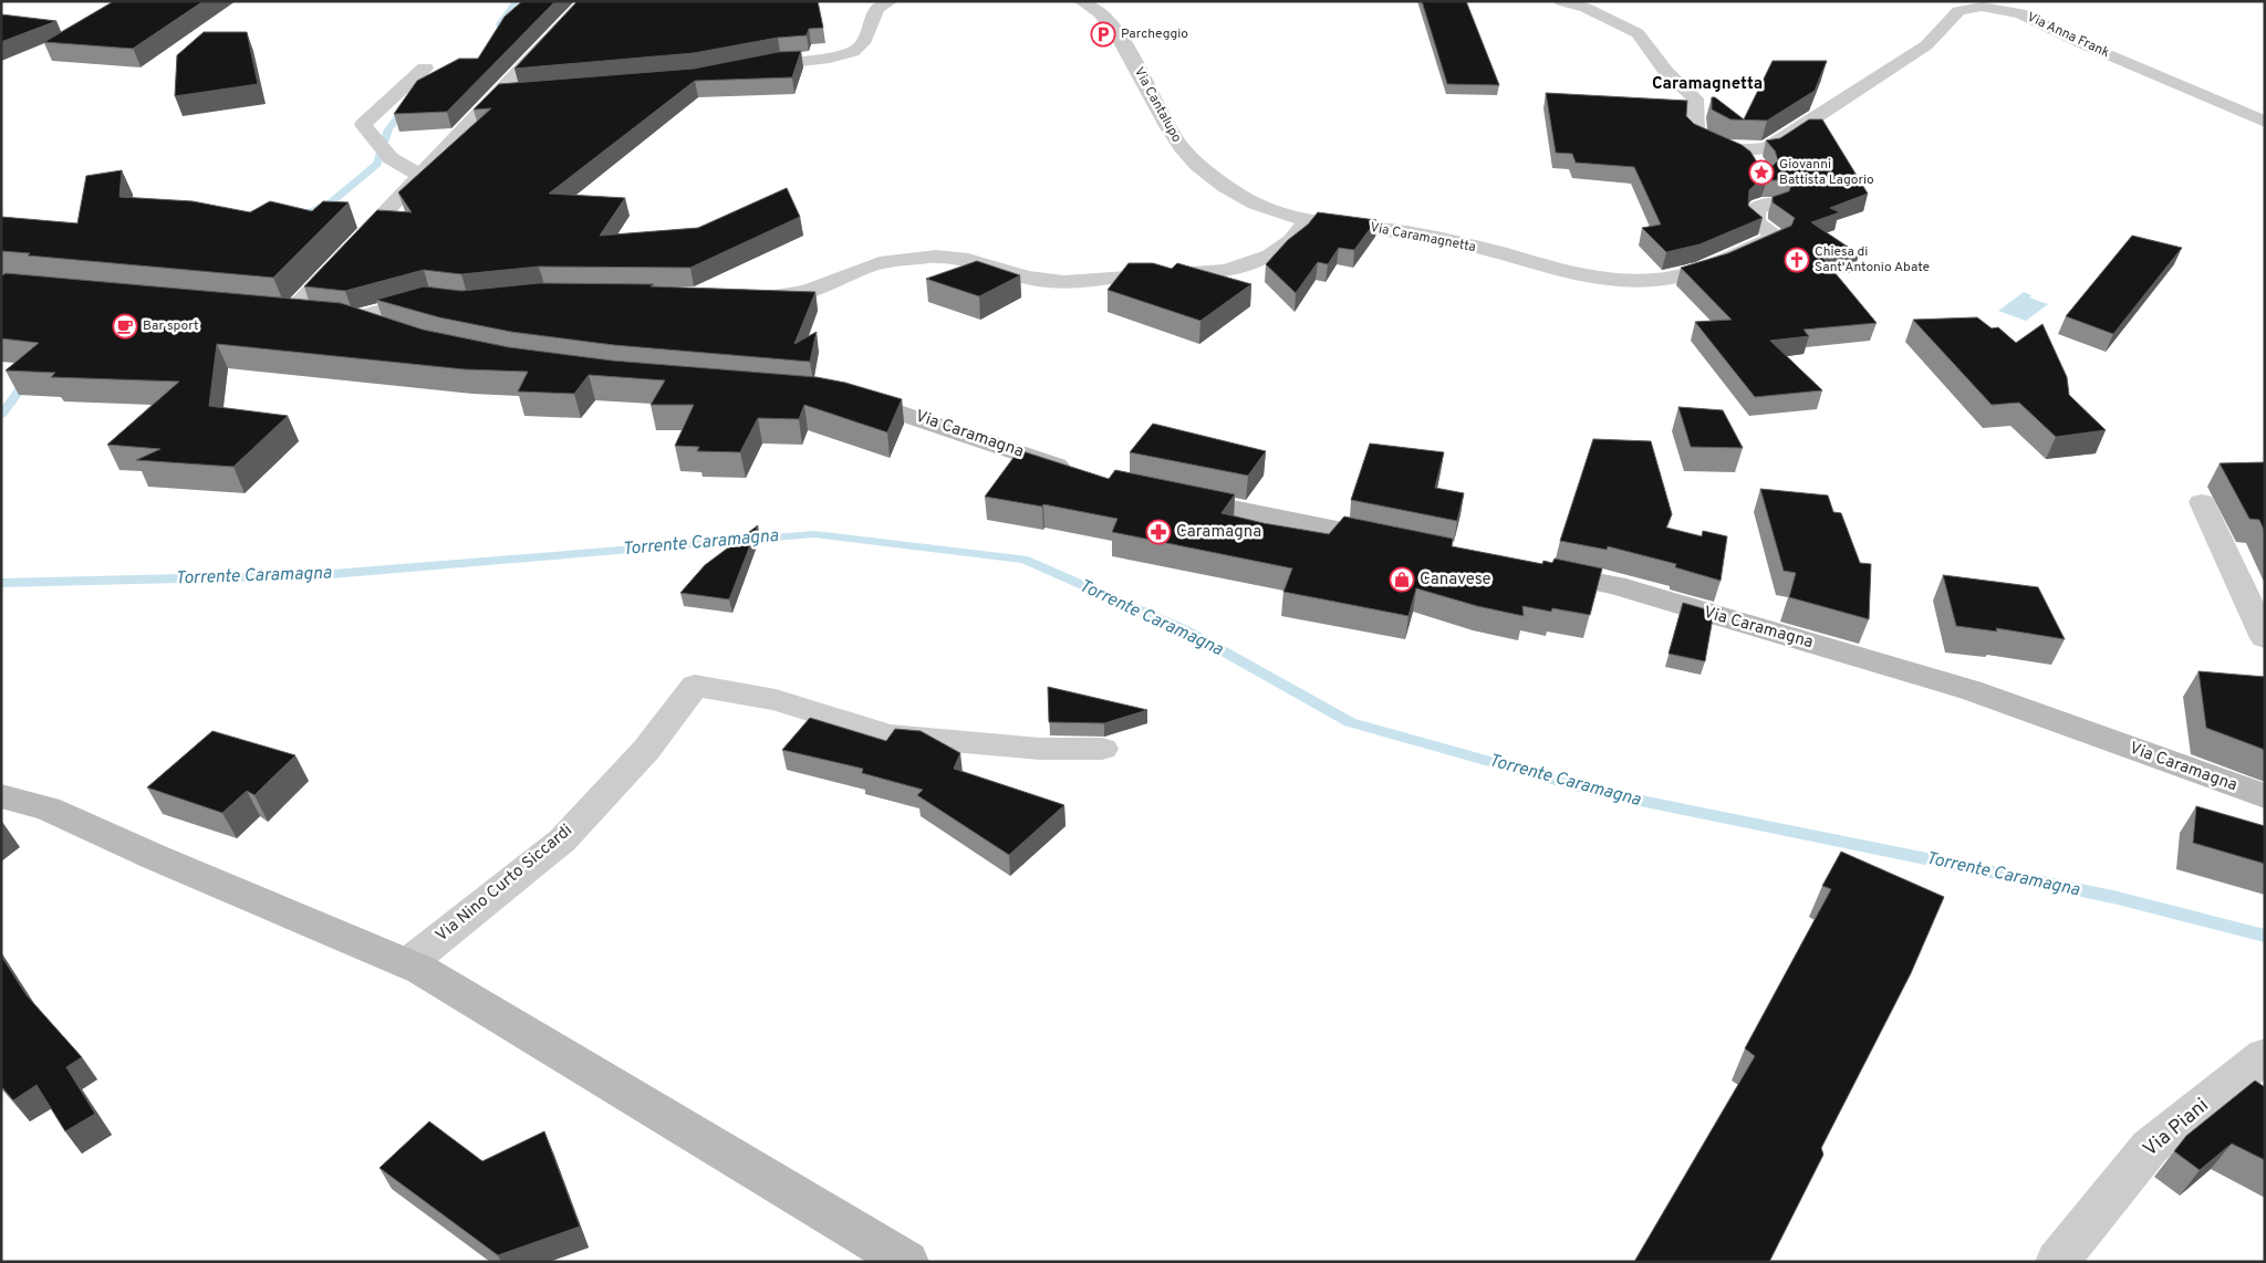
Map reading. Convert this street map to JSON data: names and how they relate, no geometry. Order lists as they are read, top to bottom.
{
  "streets": {
    "street": [
      "Via Anna Frank",
      "Via Cantalupo",
      "Via Caramagnetta",
      "Via Caramagna",
      "Via Nino Curto Siccardi",
      "Via Piani"
    ]
  },
  "crossings": [
    ["Via Cantalupo", "Via Caramagnetta"]
  ],
  "districts": ["Caramagnetta"],
  "water": ["Torrente Caramagna"],
  "places": {
    "parking": ["Parcheggio"],
    "place": ["Giovanni Battista Lagorio"],
    "church": ["Chiesa di Sant'Antonio Abate"],
    "cafe": ["Bar sport"],
    "pharmacy": ["Caramagna"],
    "shop": ["Canavese"]
  }
}
